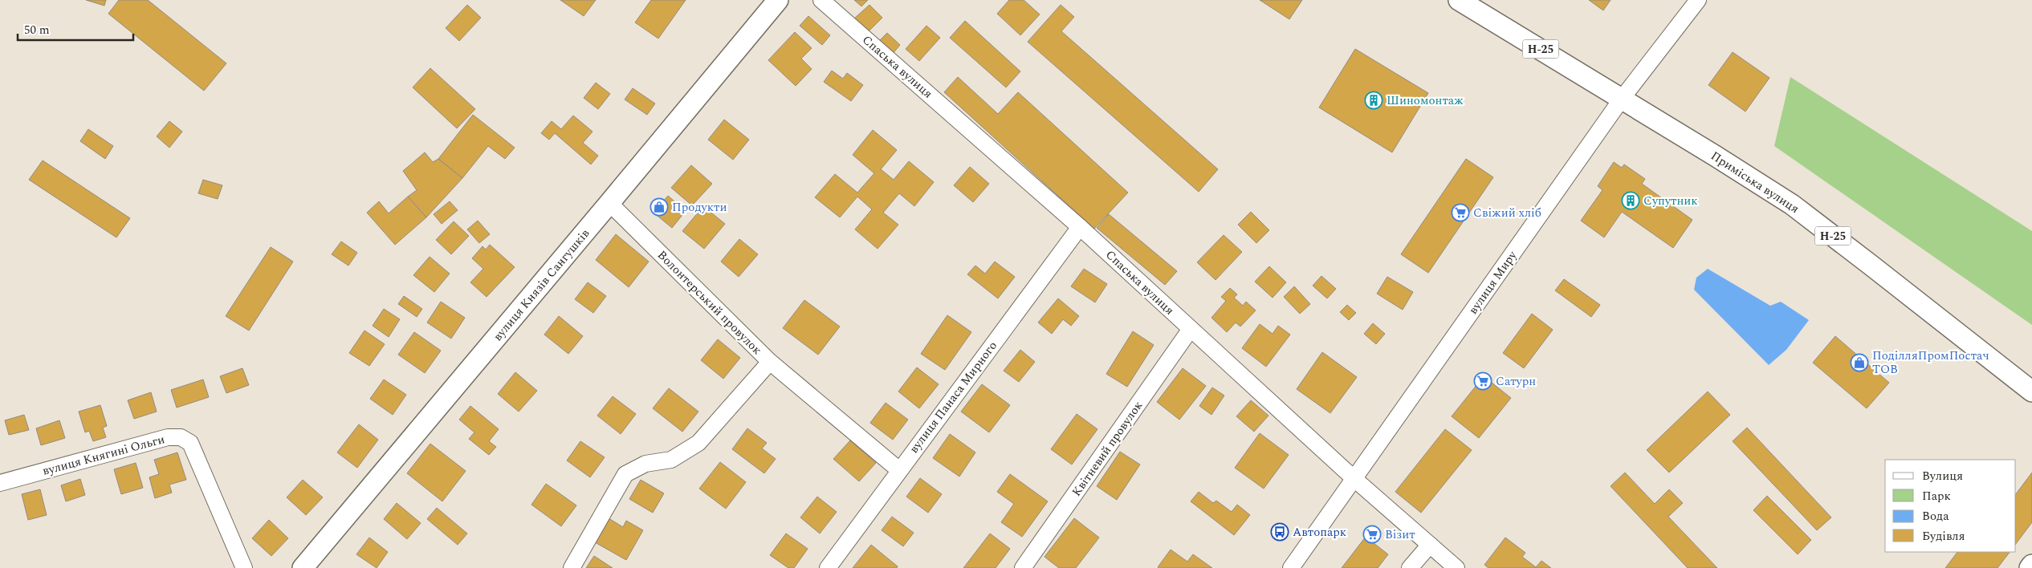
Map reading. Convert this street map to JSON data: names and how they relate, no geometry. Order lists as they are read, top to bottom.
{
  "streets": {
    "main road": ["Н-25", "Приміська вулиця", "вулиця Князів Сангушків"],
    "street": [
      "Спаська вулиця",
      "вулиця Миру",
      "Волонтерський провулок",
      "вулиця Панаса Мирного",
      "Квітневий провулок",
      "вулиця Княгині Ольги"
    ]
  },
  "crossings": [
    ["Спаська вулиця", "вулиця Миру"],
    ["Спаська вулиця", "вулиця Панаса Мирного"],
    ["Спаська вулиця", "Квітневий провулок"],
    ["Приміська вулиця", "вулиця Миру"],
    ["вулиця Князів Сангушків", "Волонтерський провулок"]
  ],
  "places": {
    "building": ["Шиномонтаж", "Супутник"],
    "shop": ["Продукти", "ПоділляПромПостач ТОВ"],
    "supermarket": ["Свіжий хліб", "Сатурн", "Візит"],
    "bus stop": ["Автопарк"]
  },
  "legend": [
    "Вулиця",
    "Парк",
    "Вода",
    "Будівля"
  ],
  "scale_bar": "50 m"
}
